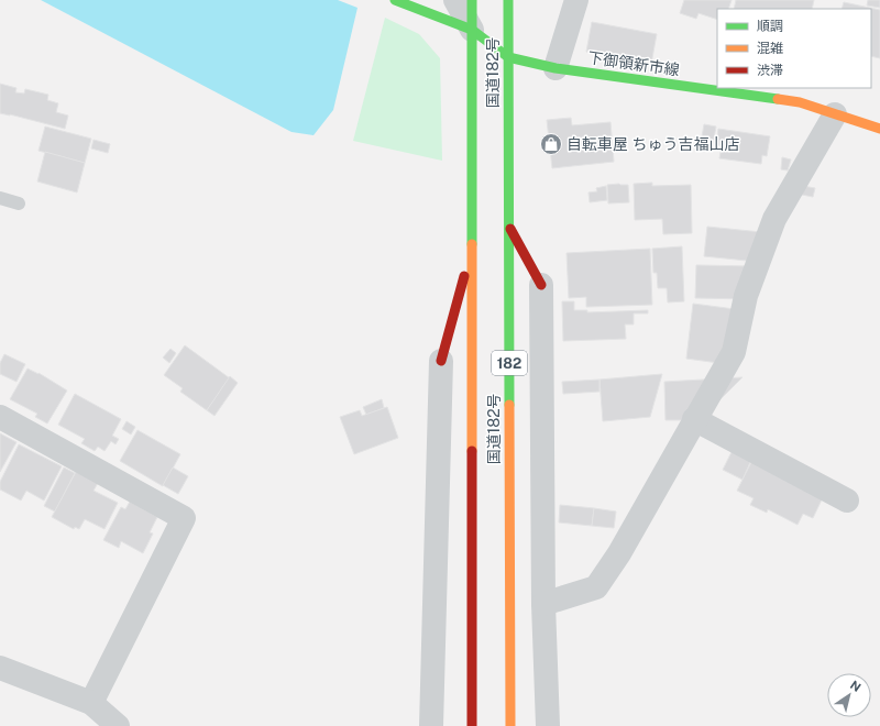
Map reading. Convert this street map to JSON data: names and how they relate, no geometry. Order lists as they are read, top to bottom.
{
  "streets": {
    "main road": ["下御領新市線", "国道182号", "182"]
  },
  "crossings": [
    ["下御領新市線", "国道182号"]
  ],
  "places": {
    "shop": ["自転車屋 ちゅう吉福山店"]
  },
  "legend": ["順調", "混雑", "渋滞"],
  "north": "top right"
}
